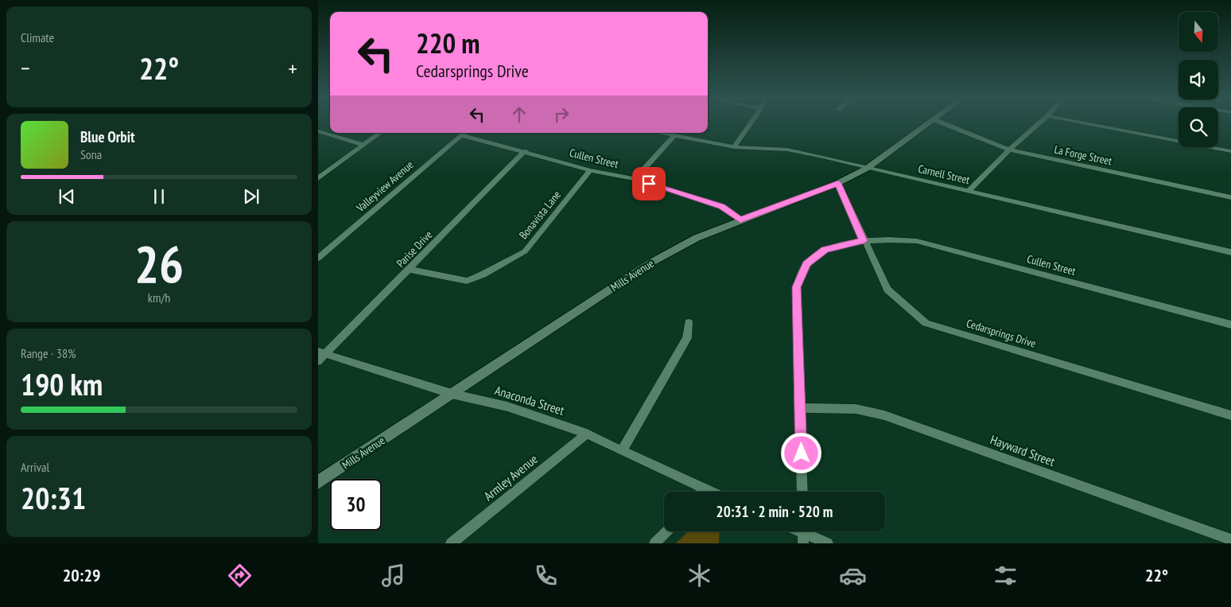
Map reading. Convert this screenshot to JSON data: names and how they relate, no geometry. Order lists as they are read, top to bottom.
{
  "streets": {
    "street": [
      "La Forge Street",
      "Cullen Street",
      "Carnell Street",
      "Valleyview Avenue",
      "Bonavista Lane",
      "Parise Drive",
      "Mills Avenue",
      "Cedarsprings Drive",
      "Anaconda Street",
      "Hayward Street",
      "Armley Avenue"
    ]
  },
  "crossings": [
    ["Cullen Street", "Valleyview Avenue"],
    ["Cullen Street", "Bonavista Lane"],
    ["Cullen Street", "Parise Drive"],
    ["Cullen Street", "Mills Avenue"],
    ["Cullen Street", "Cedarsprings Drive"],
    ["Cullen Street", "Hayward Street"],
    ["Carnell Street", "Mills Avenue"],
    ["Bonavista Lane", "Parise Drive"],
    ["Parise Drive", "Anaconda Street"],
    ["Mills Avenue", "Cedarsprings Drive"],
    ["Mills Avenue", "Anaconda Street"],
    ["Anaconda Street", "Armley Avenue"]
  ],
  "north": "bottom",
  "page": {
    "tile": [
      "Climate",
      ["26", "km/h"],
      ["Range · 38%", "190 km"],
      ["Arrival", "20:31"]
    ],
    "turn": ["220 m", "Cedarsprings Drive"],
    "heat": ["−", "22°", "+"],
    "song": ["Blue Orbit", "Sona"],
    "limit": "30",
    "trip": "20:31 · 2 min · 520 m",
    "tabs": ["20:29", "22°"]
  }
}
